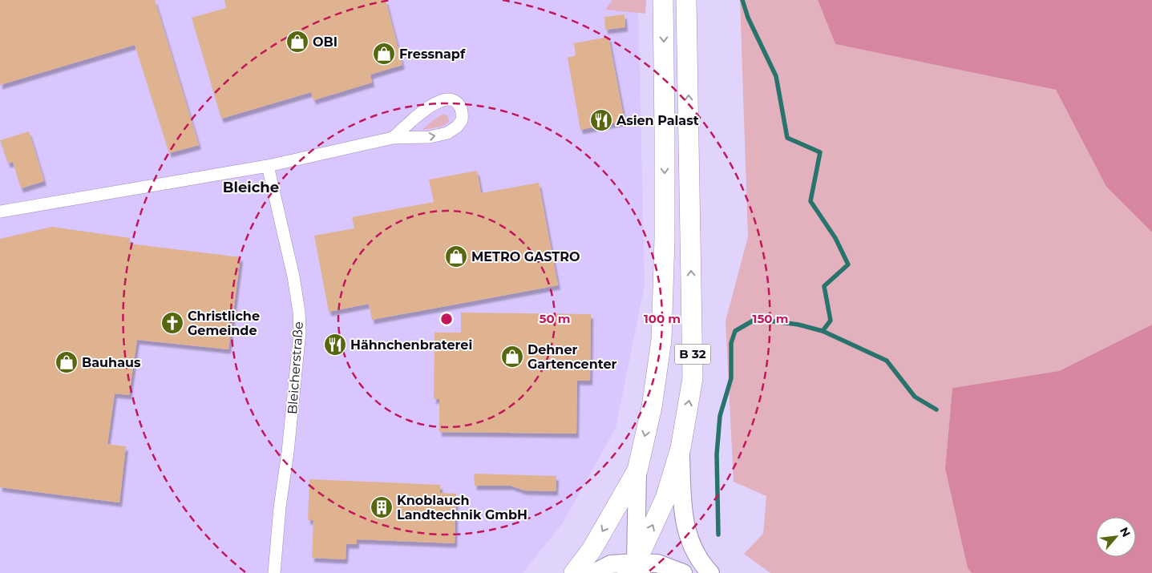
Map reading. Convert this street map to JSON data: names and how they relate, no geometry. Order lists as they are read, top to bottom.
{
  "streets": {
    "main road": ["B 32"],
    "street": ["Bleicherstraße"]
  },
  "districts": ["Bleiche"],
  "places": {
    "shop": [
      "OBI",
      "Fressnapf",
      "METRO GASTRO",
      "Dehner Gartencenter",
      "Bauhaus"
    ],
    "restaurant": ["Asien Palast", "Hähnchenbraterei"],
    "church": ["Christliche Gemeinde"],
    "building": ["Knoblauch Landtechnik GmbH"]
  },
  "north": "top right",
  "rings": ["50 m", "100 m", "150 m"]
}
